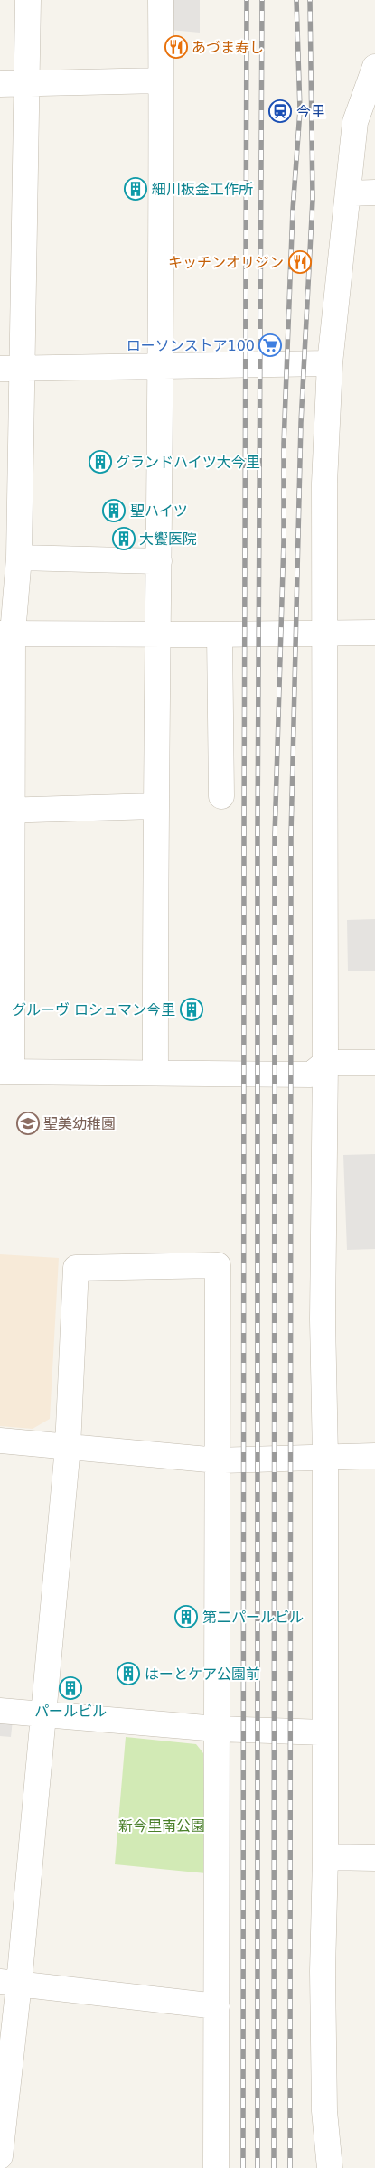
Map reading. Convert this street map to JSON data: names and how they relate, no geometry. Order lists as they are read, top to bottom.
{
  "parks": ["新今里南公園"],
  "places": {
    "restaurant": ["あづま寿し", "キッチンオリジン"],
    "station": ["今里"],
    "building": [
      "細川板金工作所",
      "グランドハイツ大今里",
      "聖ハイツ",
      "大饗医院",
      "グルーヴ ロシュマン今里",
      "第二パールビル",
      "はーとケア公園前",
      "パールビル"
    ],
    "supermarket": ["ローソンストア100"],
    "school or university": ["聖美幼稚園"]
  }
}
